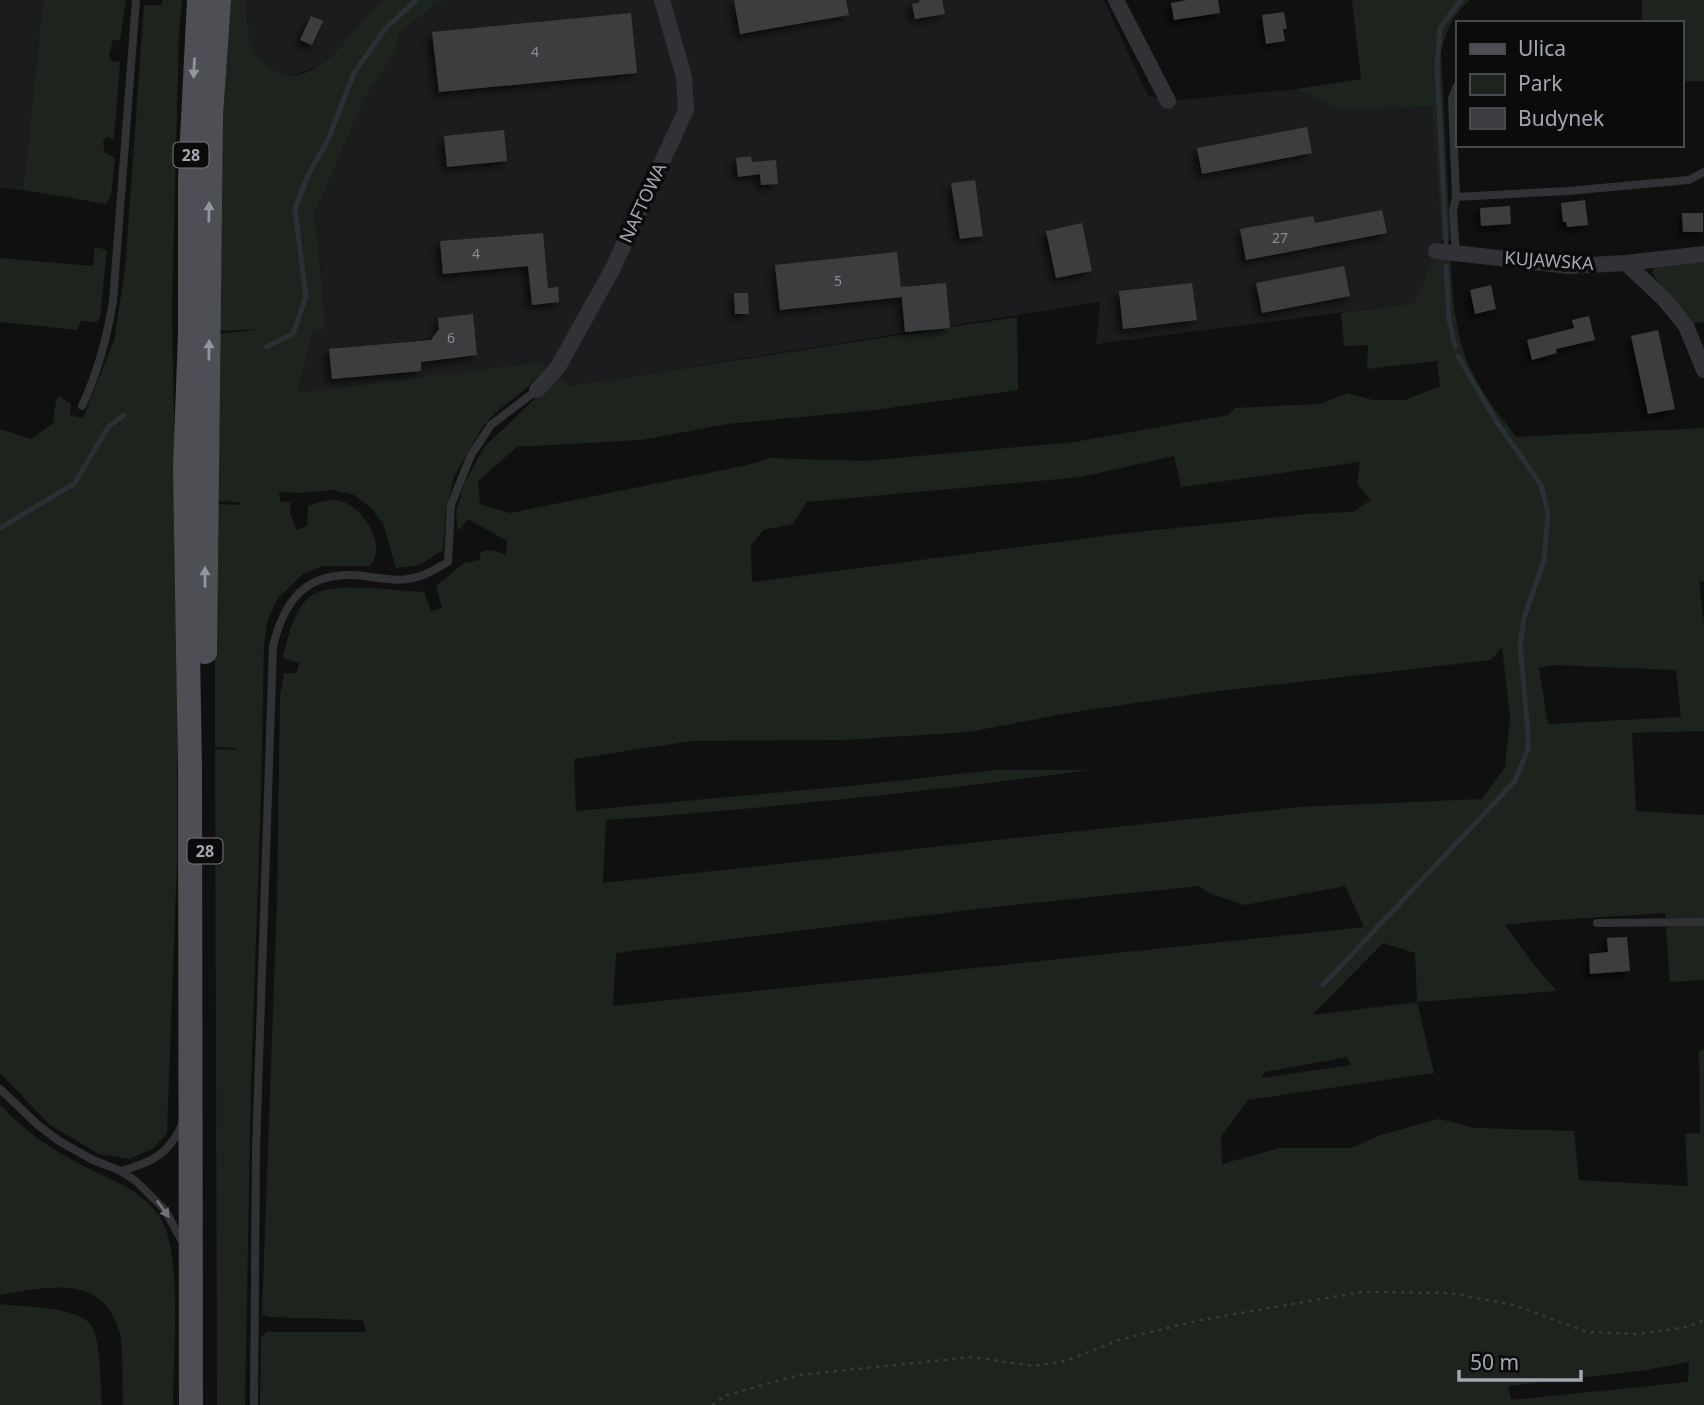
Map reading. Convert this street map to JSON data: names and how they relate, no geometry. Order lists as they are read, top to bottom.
{
  "streets": {
    "main road": ["28"],
    "street": ["NAFTOWA", "KUJAWSKA"]
  },
  "house_numbers": [
    "4",
    "27",
    "4",
    "5",
    "6"
  ],
  "legend": ["Ulica", "Park", "Budynek"],
  "scale_bar": "50 m"
}
